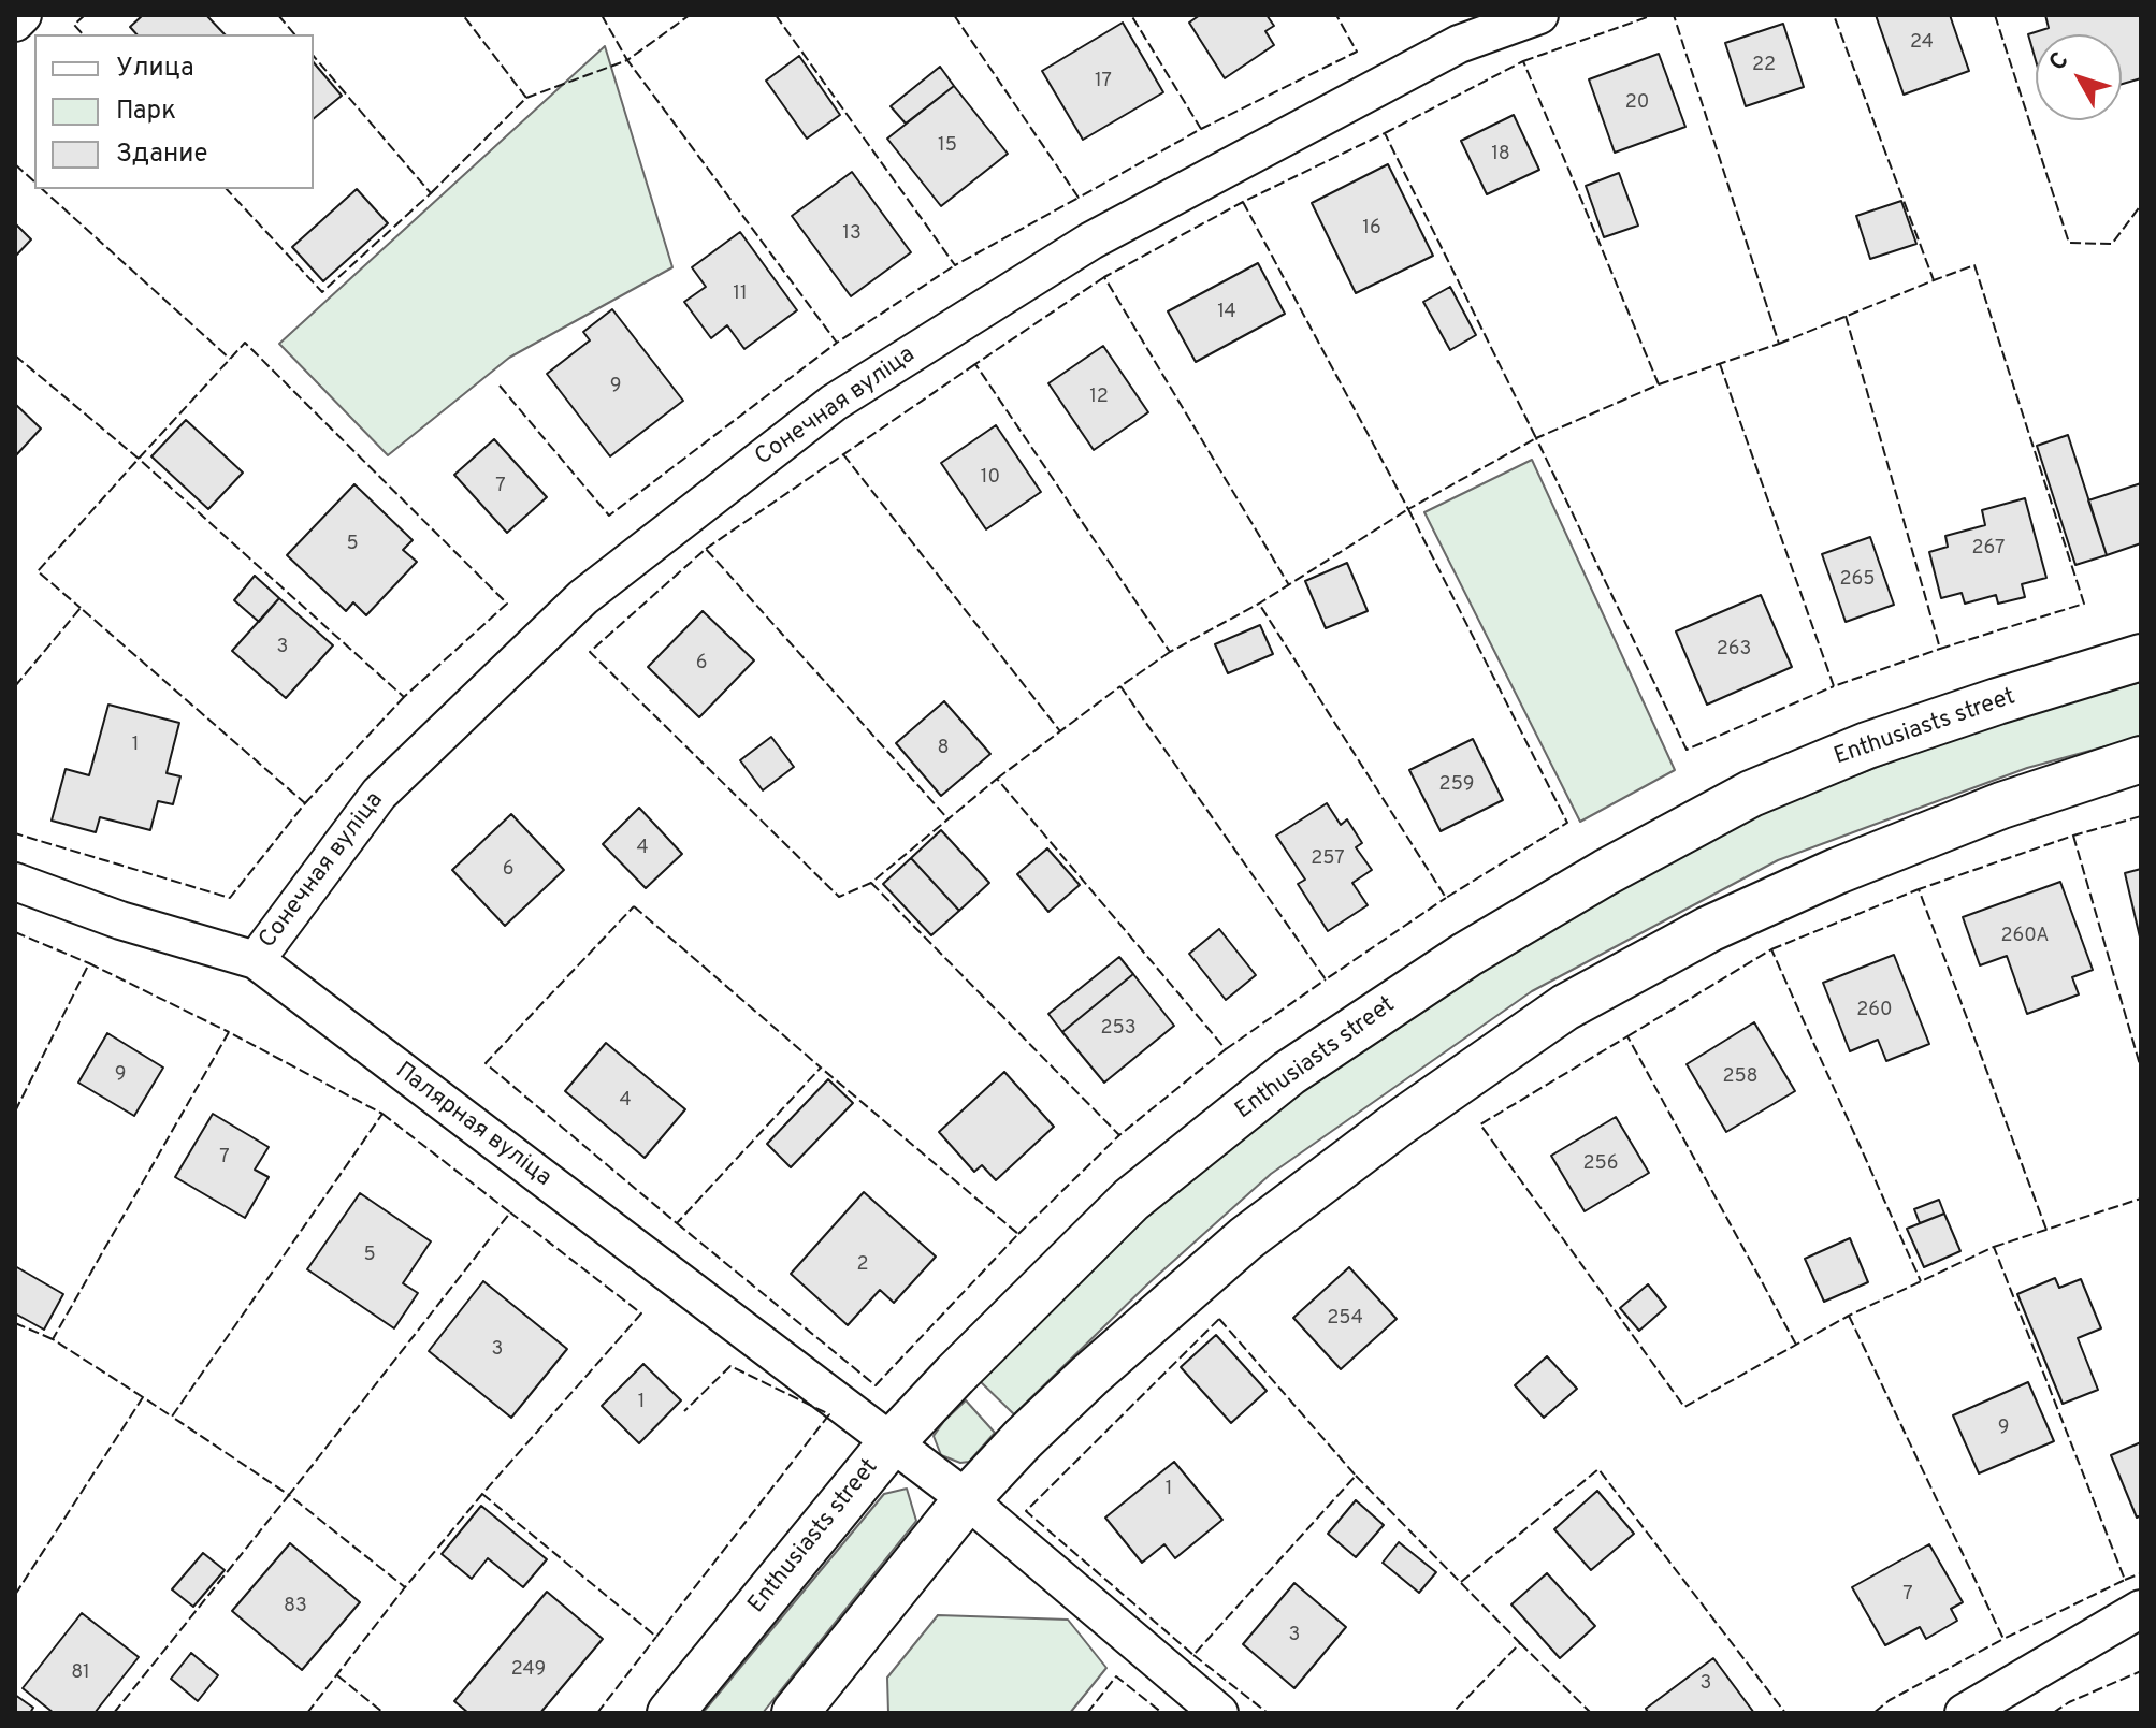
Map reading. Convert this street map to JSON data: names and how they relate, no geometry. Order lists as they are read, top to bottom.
{
  "streets": {
    "street": ["Сонечная вуліца", "Enthusiasts street", "Палярная вуліца"]
  },
  "crossings": [
    ["Сонечная вуліца", "Палярная вуліца"],
    ["Enthusiasts street", "Палярная вуліца"]
  ],
  "house_numbers": [
    "24",
    "22",
    "17",
    "20",
    "15",
    "18",
    "16",
    "13",
    "11",
    "14",
    "9",
    "12",
    "10",
    "7",
    "5",
    "267",
    "265",
    "3",
    "263",
    "6",
    "1",
    "8",
    "259",
    "4",
    "257",
    "6",
    "260А",
    "260",
    "253",
    "9",
    "258",
    "4",
    "7",
    "256",
    "5",
    "2",
    "254",
    "3",
    "1",
    "9",
    "1",
    "7",
    "83",
    "3",
    "249",
    "81",
    "3"
  ],
  "legend": ["Улица", "Парк", "Здание"],
  "north": "top left"
}
